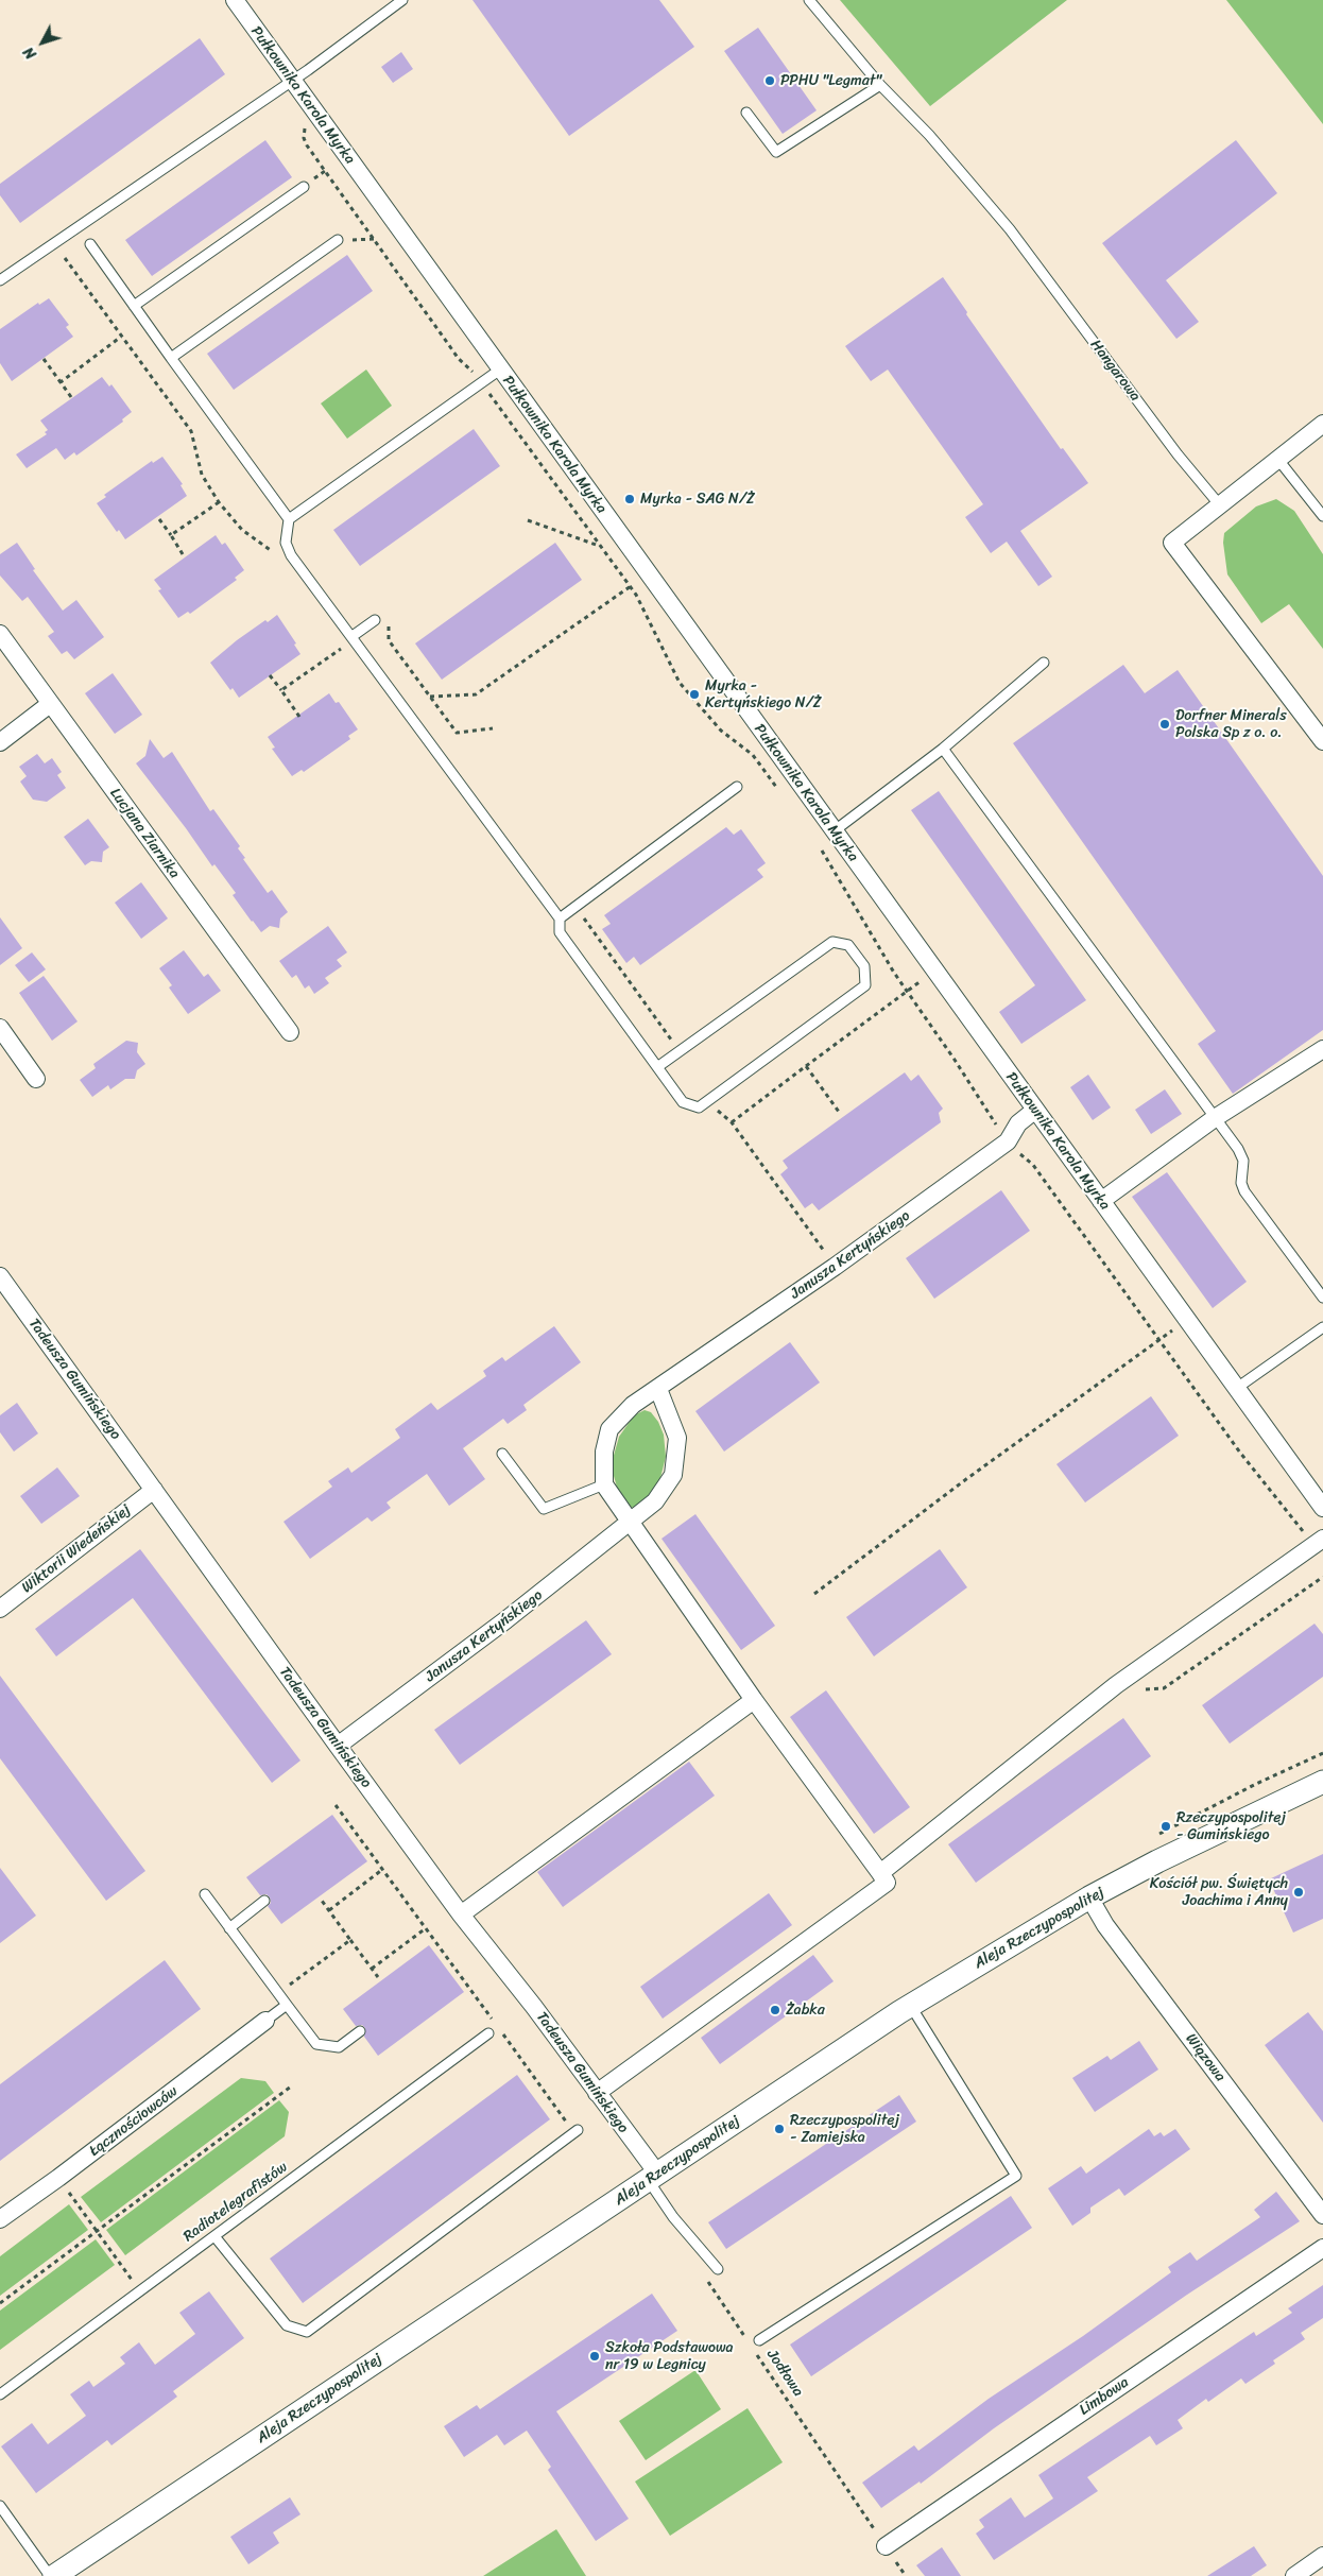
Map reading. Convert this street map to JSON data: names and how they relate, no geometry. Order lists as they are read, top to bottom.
{
  "streets": {
    "street": [
      "Pułkownika Karola Myrka",
      "Lucjana Ziarnika",
      "Janusza Kertyńskiego",
      "Tadeusza Gumińskiego",
      "Wiktorii Wiedeńskiej",
      "Aleja Rzeczypospolitej",
      "Wiązowa",
      "Łącznościowców",
      "Limbowa"
    ],
    "lane": ["Hangarowa", "Radiotelegrafistów"],
    "path": ["Jodłowa"]
  },
  "crossings": [
    ["Pułkownika Karola Myrka", "Janusza Kertyńskiego"],
    ["Janusza Kertyńskiego", "Tadeusza Gumińskiego"],
    ["Tadeusza Gumińskiego", "Wiktorii Wiedeńskiej"],
    ["Tadeusza Gumińskiego", "Aleja Rzeczypospolitej"],
    ["Aleja Rzeczypospolitej", "Wiązowa"],
    ["Jodłowa", "Limbowa"]
  ],
  "places": [
    "PPHU \"Legmat\"",
    "Myrka - SAG N/Ż",
    "Myrka - Kertyńskiego N/Ż",
    "Dorfner Minerals Polska Sp z o. o.",
    "Rzeczypospolitej - Gumińskiego",
    "Kościół pw. Świętych Joachima i Anny",
    "Żabka",
    "Rzeczypospolitej - Zamiejska",
    "Szkoła Podstawowa nr 19 w Legnicy"
  ],
  "north": "bottom left"
}
